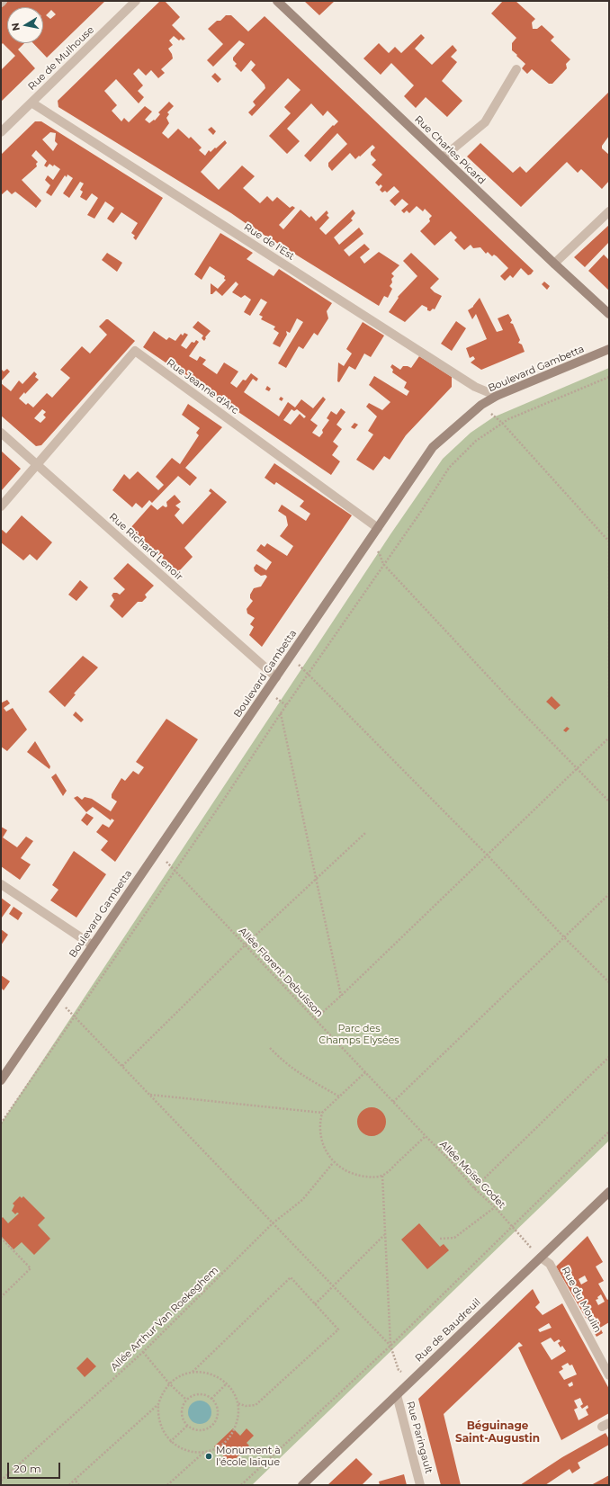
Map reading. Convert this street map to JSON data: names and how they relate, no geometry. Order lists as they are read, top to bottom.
{
  "streets": {
    "main road": ["Rue Charles Picard", "Boulevard Gambetta", "Rue de Baudreuil"],
    "street": [
      "Rue de Mulhouse",
      "Rue de l'Est",
      "Rue Jeanne d'Arc",
      "Rue Richard Lenoir",
      "Rue du Moulin",
      "Rue Paringault"
    ],
    "path": ["Allée Florent Debuisson", "Allée Moïse Godet", "Allée Arthur Van Roekeghem"]
  },
  "crossings": [
    ["Rue de Mulhouse", "Rue de l'Est"],
    ["Rue de l'Est", "Boulevard Gambetta"],
    ["Boulevard Gambetta", "Rue Jeanne d'Arc"],
    ["Boulevard Gambetta", "Rue Richard Lenoir"],
    ["Boulevard Gambetta", "Allée Florent Debuisson"],
    ["Rue Jeanne d'Arc", "Rue Richard Lenoir"],
    ["Allée Florent Debuisson", "Allée Moïse Godet"],
    ["Allée Florent Debuisson", "Allée Arthur Van Roekeghem"],
    ["Allée Moïse Godet", "Rue du Moulin"],
    ["Allée Moïse Godet", "Allée Arthur Van Roekeghem"],
    ["Allée Moïse Godet", "Rue de Baudreuil"],
    ["Rue du Moulin", "Rue de Baudreuil"],
    ["Rue de Baudreuil", "Rue Paringault"]
  ],
  "districts": ["Béguinage Saint-Augustin"],
  "parks": ["Parc des Champs Elysées"],
  "places": ["Monument à l'école laïque"],
  "scale_bar": "20 m",
  "north": "left"
}
